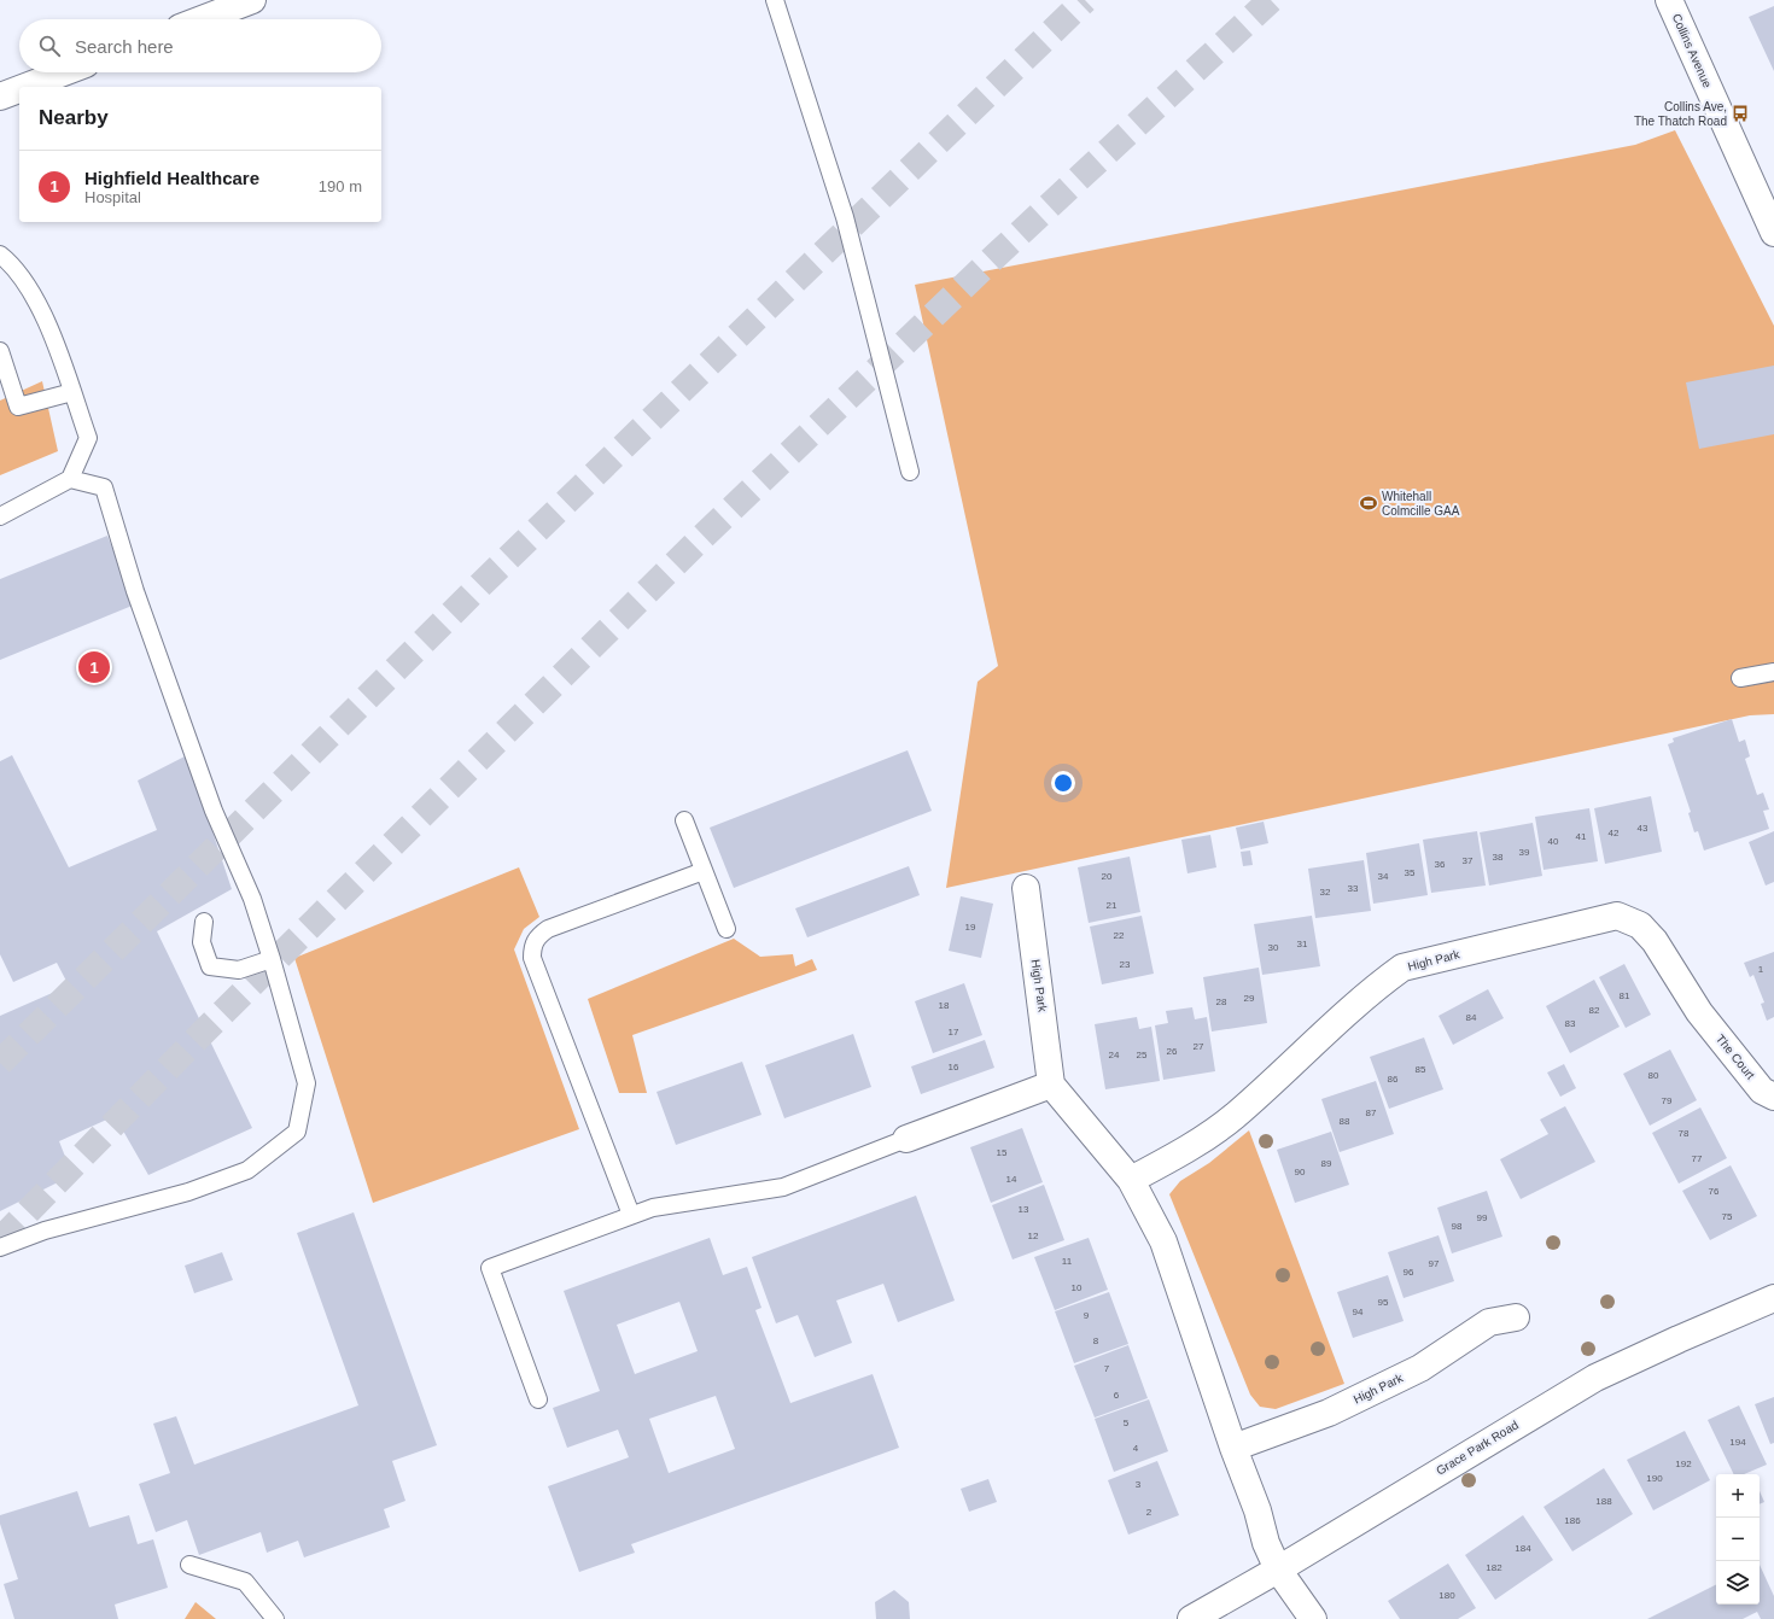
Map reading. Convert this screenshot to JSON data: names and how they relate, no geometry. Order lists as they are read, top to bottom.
{
  "streets": {
    "street": [
      "Collins Avenue",
      "High Park",
      "The Court",
      "Grace Park Road"
    ]
  },
  "crossings": [
    ["High Park", "The Court"]
  ],
  "places": {
    "bus stop": ["Collins Ave, The Thatch Road"],
    "sports": ["Whitehall Colmcille GAA"]
  },
  "house_numbers": [
    "43",
    "42",
    "41",
    "40",
    "39",
    "38",
    "37",
    "36",
    "35",
    "20",
    "34",
    "33",
    "32",
    "21",
    "19",
    "22",
    "31",
    "30",
    "23",
    "1",
    "81",
    "29",
    "28",
    "18",
    "82",
    "84",
    "83",
    "17",
    "27",
    "26",
    "24",
    "25",
    "16",
    "85",
    "80",
    "86",
    "79",
    "87",
    "88",
    "78",
    "15",
    "77",
    "89",
    "90",
    "14",
    "76",
    "13",
    "75",
    "99",
    "98",
    "12",
    "11",
    "97",
    "96",
    "10",
    "95",
    "94",
    "9",
    "8",
    "7",
    "6",
    "5",
    "194",
    "4",
    "192",
    "190",
    "3",
    "188",
    "2",
    "186",
    "184",
    "182",
    "180"
  ],
  "page": {
    "search": "Search here",
    "heading": "Nearby",
    "list": [
      {
        "mark": "1",
        "name": "Highfield Healthcare",
        "note": "Hospital",
        "value": "190 m"
      }
    ],
    "pins": "1",
    "map_buttons": ["+", "−"]
  }
}
